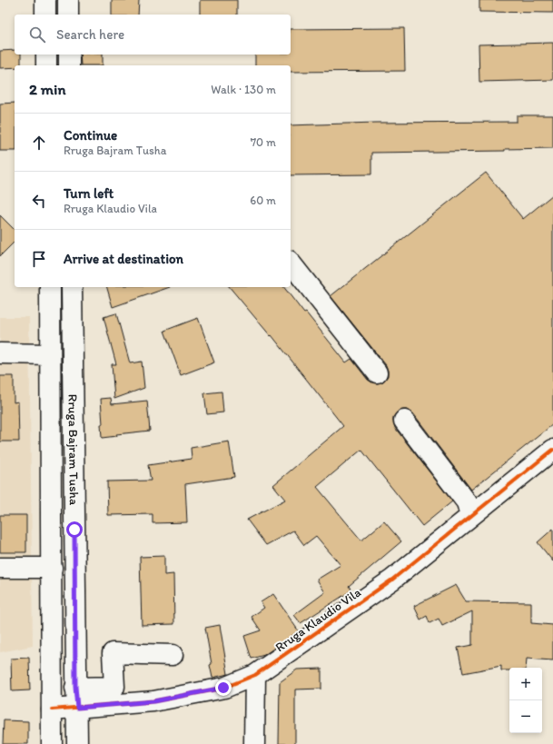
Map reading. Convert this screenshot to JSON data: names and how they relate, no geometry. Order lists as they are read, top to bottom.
{
  "streets": {
    "main road": ["Rruga Bajram Tusha", "Rruga Klaudio Vila"]
  },
  "crossings": [
    ["Rruga Bajram Tusha", "Rruga Klaudio Vila"]
  ],
  "page": {
    "search": "Search here",
    "heading": ["2 min", "Walk · 130 m"],
    "list": [
      ["Continue", "Rruga Bajram Tusha", "70 m"],
      ["Turn left", "Rruga Klaudio Vila", "60 m"],
      "Arrive at destination"
    ],
    "map_buttons": ["+", "−"]
  }
}
